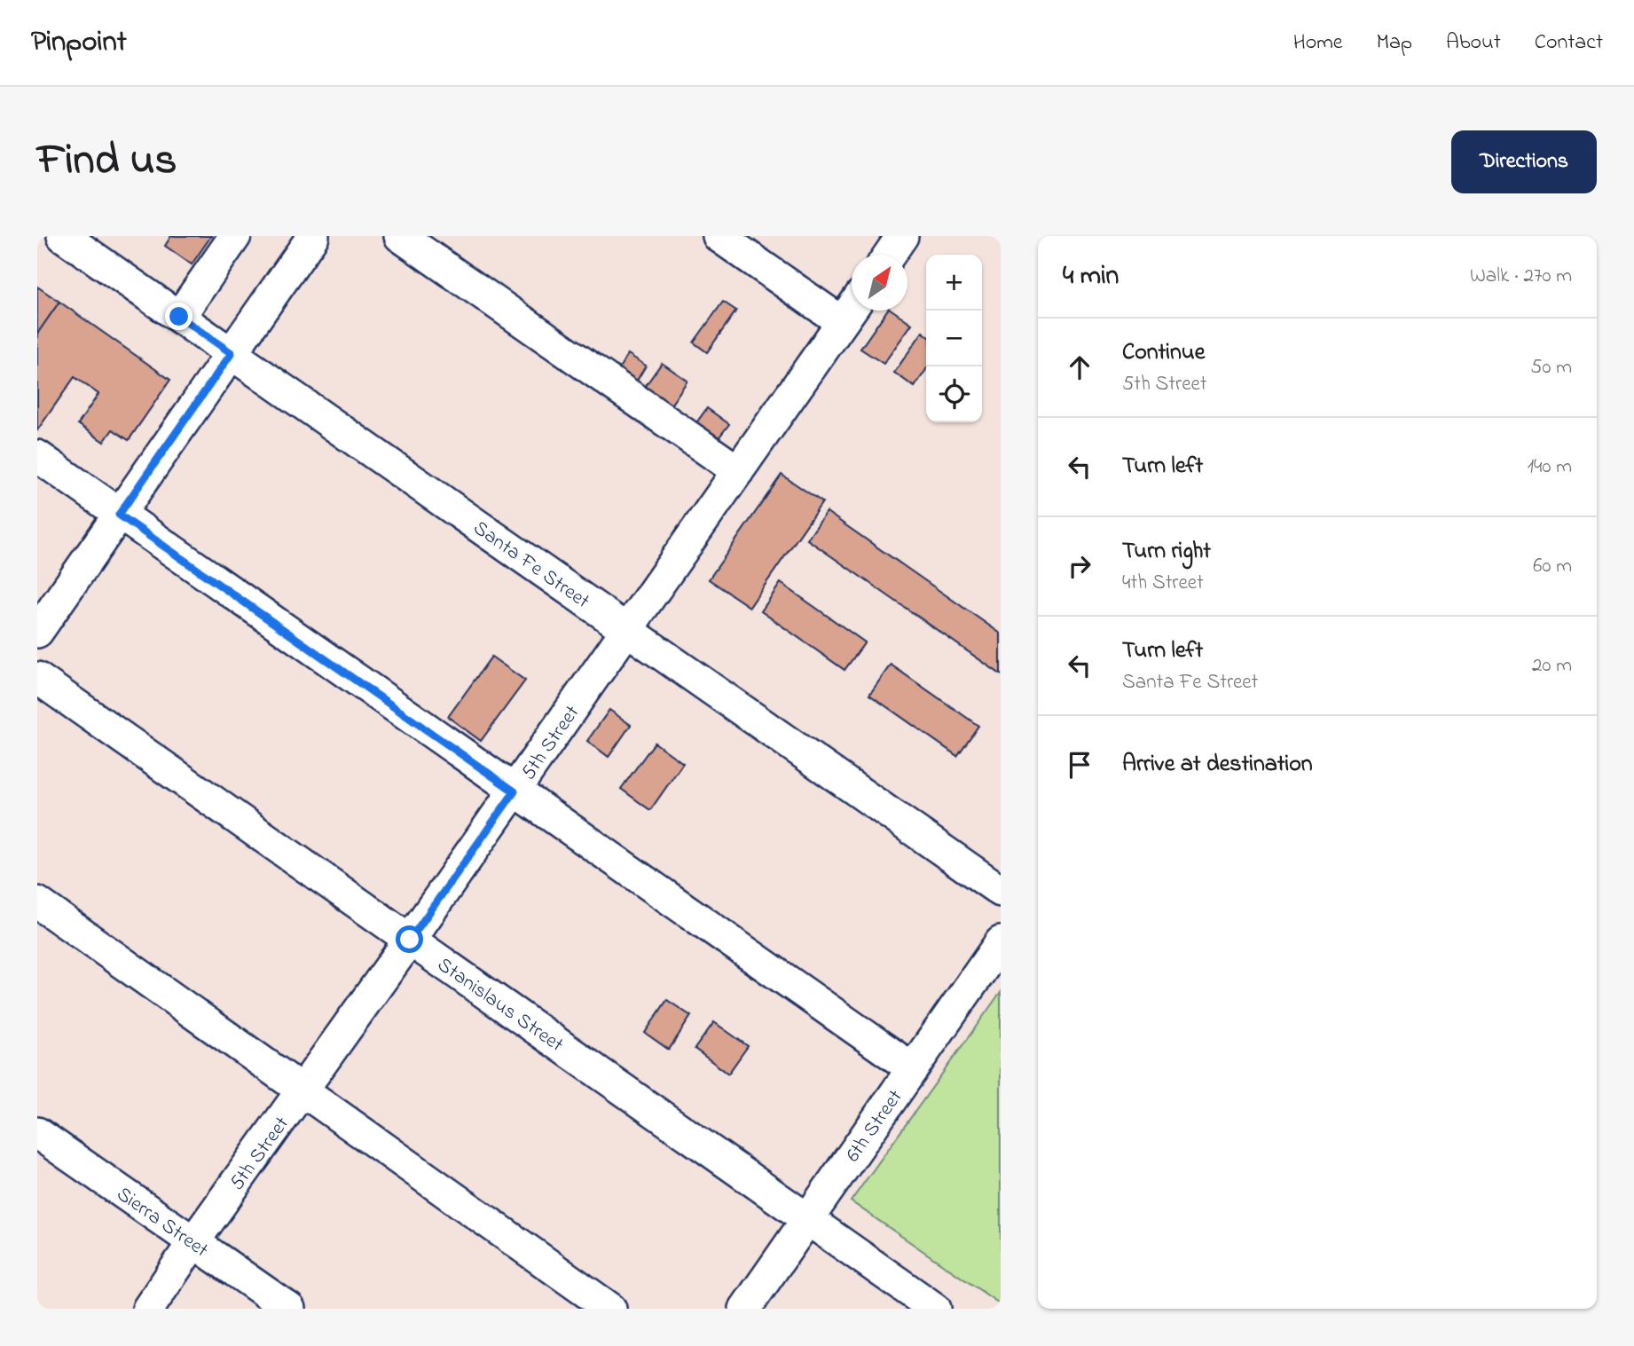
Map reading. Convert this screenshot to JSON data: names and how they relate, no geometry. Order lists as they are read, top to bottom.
{
  "streets": {
    "street": [
      "Santa Fe Street",
      "5th Street",
      "Stanislaus Street",
      "6th Street",
      "Sierra Street"
    ]
  },
  "crossings": [
    ["Santa Fe Street", "5th Street"],
    ["5th Street", "Stanislaus Street"],
    ["5th Street", "Sierra Street"],
    ["Stanislaus Street", "6th Street"]
  ],
  "north": "top right",
  "page": {
    "header": "Pinpoint",
    "nav": [
      "Home",
      "Map",
      "About",
      "Contact"
    ],
    "title": "Find us",
    "buttons": "Directions",
    "heading": ["4 min", "Walk · 270 m"],
    "map_buttons": ["+", "−"],
    "list": [
      ["Continue", "5th Street", "50 m"],
      ["Turn left", "140 m"],
      ["Turn right", "4th Street", "60 m"],
      ["Turn left", "Santa Fe Street", "20 m"],
      "Arrive at destination"
    ]
  }
}
